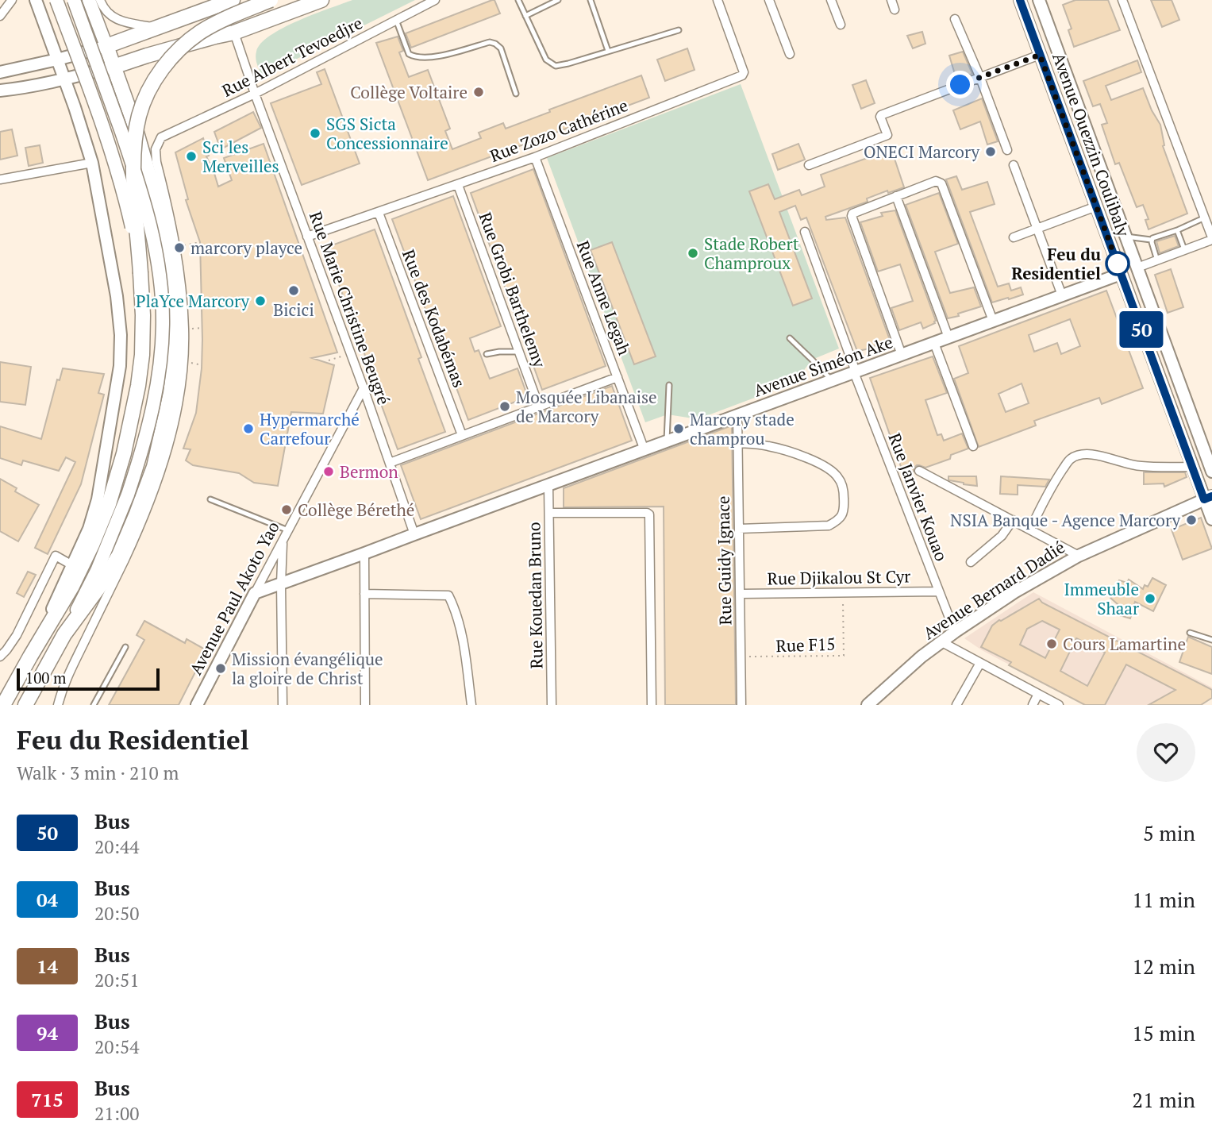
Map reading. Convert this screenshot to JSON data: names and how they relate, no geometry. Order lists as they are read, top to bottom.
{
  "streets": {
    "street": [
      "Rue Albert Tevoedjre",
      "Rue Zozo Cathérine",
      "Avenue Ouezzin Coulibaly",
      "Rue Grobi Barthelemy",
      "Rue Anne Legah",
      "Rue Marie Christine Beugré",
      "Rue des Kodabémas",
      "Avenue Siméon Ake",
      "Rue Janvier Kouao",
      "Rue Guidy Ignace",
      "Rue Djikalou St Cyr",
      "Avenue Bernard Dadié",
      "Rue Kouedan Bruno",
      "Avenue Paul Akoto Yao"
    ],
    "path": ["Rue F15"]
  },
  "crossings": [
    ["Rue Albert Tevoedjre", "Rue Marie Christine Beugré"],
    ["Rue Zozo Cathérine", "Rue Grobi Barthelemy"],
    ["Rue Zozo Cathérine", "Rue Anne Legah"],
    ["Rue Zozo Cathérine", "Rue Marie Christine Beugré"],
    ["Rue Zozo Cathérine", "Rue des Kodabémas"],
    ["Avenue Ouezzin Coulibaly", "Avenue Siméon Ake"],
    ["Avenue Ouezzin Coulibaly", "Avenue Bernard Dadié"],
    ["Rue Anne Legah", "Avenue Siméon Ake"],
    ["Rue Marie Christine Beugré", "Avenue Siméon Ake"],
    ["Rue Marie Christine Beugré", "Avenue Paul Akoto Yao"],
    ["Avenue Siméon Ake", "Rue Janvier Kouao"],
    ["Avenue Siméon Ake", "Rue Guidy Ignace"],
    ["Avenue Siméon Ake", "Rue Kouedan Bruno"],
    ["Avenue Siméon Ake", "Avenue Paul Akoto Yao"],
    ["Rue Janvier Kouao", "Rue Djikalou St Cyr"],
    ["Rue Janvier Kouao", "Avenue Bernard Dadié"],
    ["Rue Guidy Ignace", "Rue Djikalou St Cyr"],
    ["Rue Guidy Ignace", "Rue F15"],
    ["Rue Djikalou St Cyr", "Rue F15"]
  ],
  "places": [
    "Collège Voltaire",
    "SGS Sicta Concessionnaire",
    "ONECI Marcory",
    "Sci les Merveilles",
    "marcory playce",
    "Stade Robert Champroux",
    "Feu du Residentiel",
    "Bicici",
    "PlaYce Marcory",
    "Mosquée Libanaise de Marcory",
    "Hypermarché Carrefour",
    "Marcory stade champrou",
    "Bermon",
    "Collège Bérethé",
    "NSIA Banque - Agence Marcory",
    "Immeuble Shaar",
    "Cours Lamartine",
    "Mission évangélique la gloire de Christ"
  ],
  "lines": ["bus line 50"],
  "scale_bar": "100 m",
  "page": {
    "on_map": "50",
    "scale": "100 m",
    "heading": ["Feu du Residentiel", "Walk · 3 min · 210 m"],
    "list": [
      {
        "mark": "50",
        "name": "Bus",
        "note": "20:44",
        "value": "5 min"
      },
      {
        "mark": "04",
        "name": "Bus",
        "note": "20:50",
        "value": "11 min"
      },
      {
        "mark": "14",
        "name": "Bus",
        "note": "20:51",
        "value": "12 min"
      },
      {
        "mark": "94",
        "name": "Bus",
        "note": "20:54",
        "value": "15 min"
      },
      {
        "mark": "715",
        "name": "Bus",
        "note": "21:00",
        "value": "21 min"
      }
    ]
  }
}
